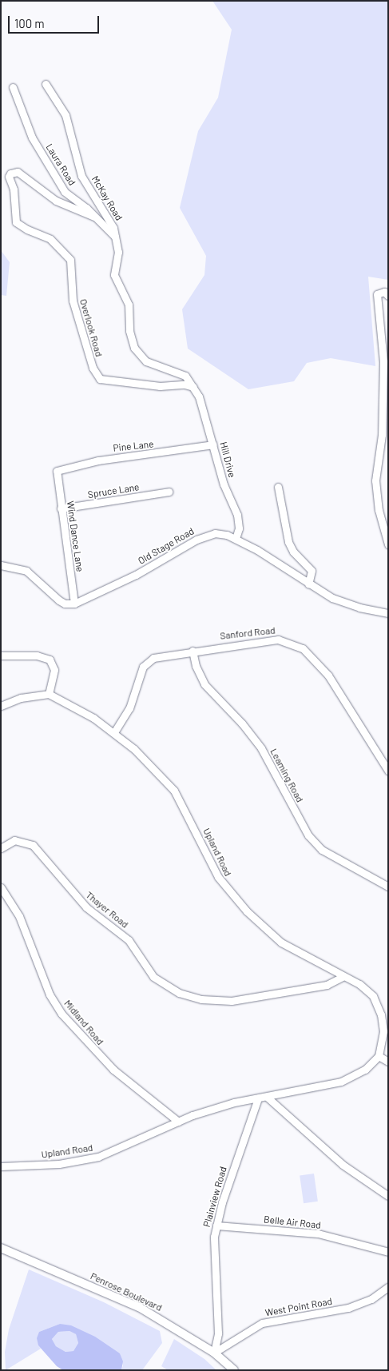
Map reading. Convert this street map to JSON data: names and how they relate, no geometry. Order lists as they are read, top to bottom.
{
  "streets": {
    "street": [
      "Laura Road",
      "McKay Road",
      "Overlook Road",
      "Pine Lane",
      "Hill Drive",
      "Spruce Lane",
      "Wind Dance Lane",
      "Old Stage Road",
      "Sanford Road",
      "Leaming Road",
      "Upland Road",
      "Thayer Road",
      "Midland Road",
      "Plainview Road",
      "Belle Air Road",
      "Penrose Boulevard",
      "West Point Road"
    ]
  },
  "crossings": [
    ["Laura Road", "McKay Road"],
    ["Laura Road", "Overlook Road"],
    ["McKay Road", "Overlook Road"],
    ["McKay Road", "Hill Drive"],
    ["Overlook Road", "Hill Drive"],
    ["Pine Lane", "Hill Drive"],
    ["Pine Lane", "Wind Dance Lane"],
    ["Hill Drive", "Old Stage Road"],
    ["Spruce Lane", "Wind Dance Lane"],
    ["Wind Dance Lane", "Old Stage Road"],
    ["Sanford Road", "Leaming Road"],
    ["Sanford Road", "Upland Road"],
    ["Upland Road", "Thayer Road"],
    ["Upland Road", "Midland Road"],
    ["Upland Road", "Plainview Road"],
    ["Plainview Road", "Belle Air Road"],
    ["Plainview Road", "Penrose Boulevard"],
    ["Plainview Road", "West Point Road"],
    ["Penrose Boulevard", "West Point Road"]
  ],
  "scale_bar": "100 m"
}
